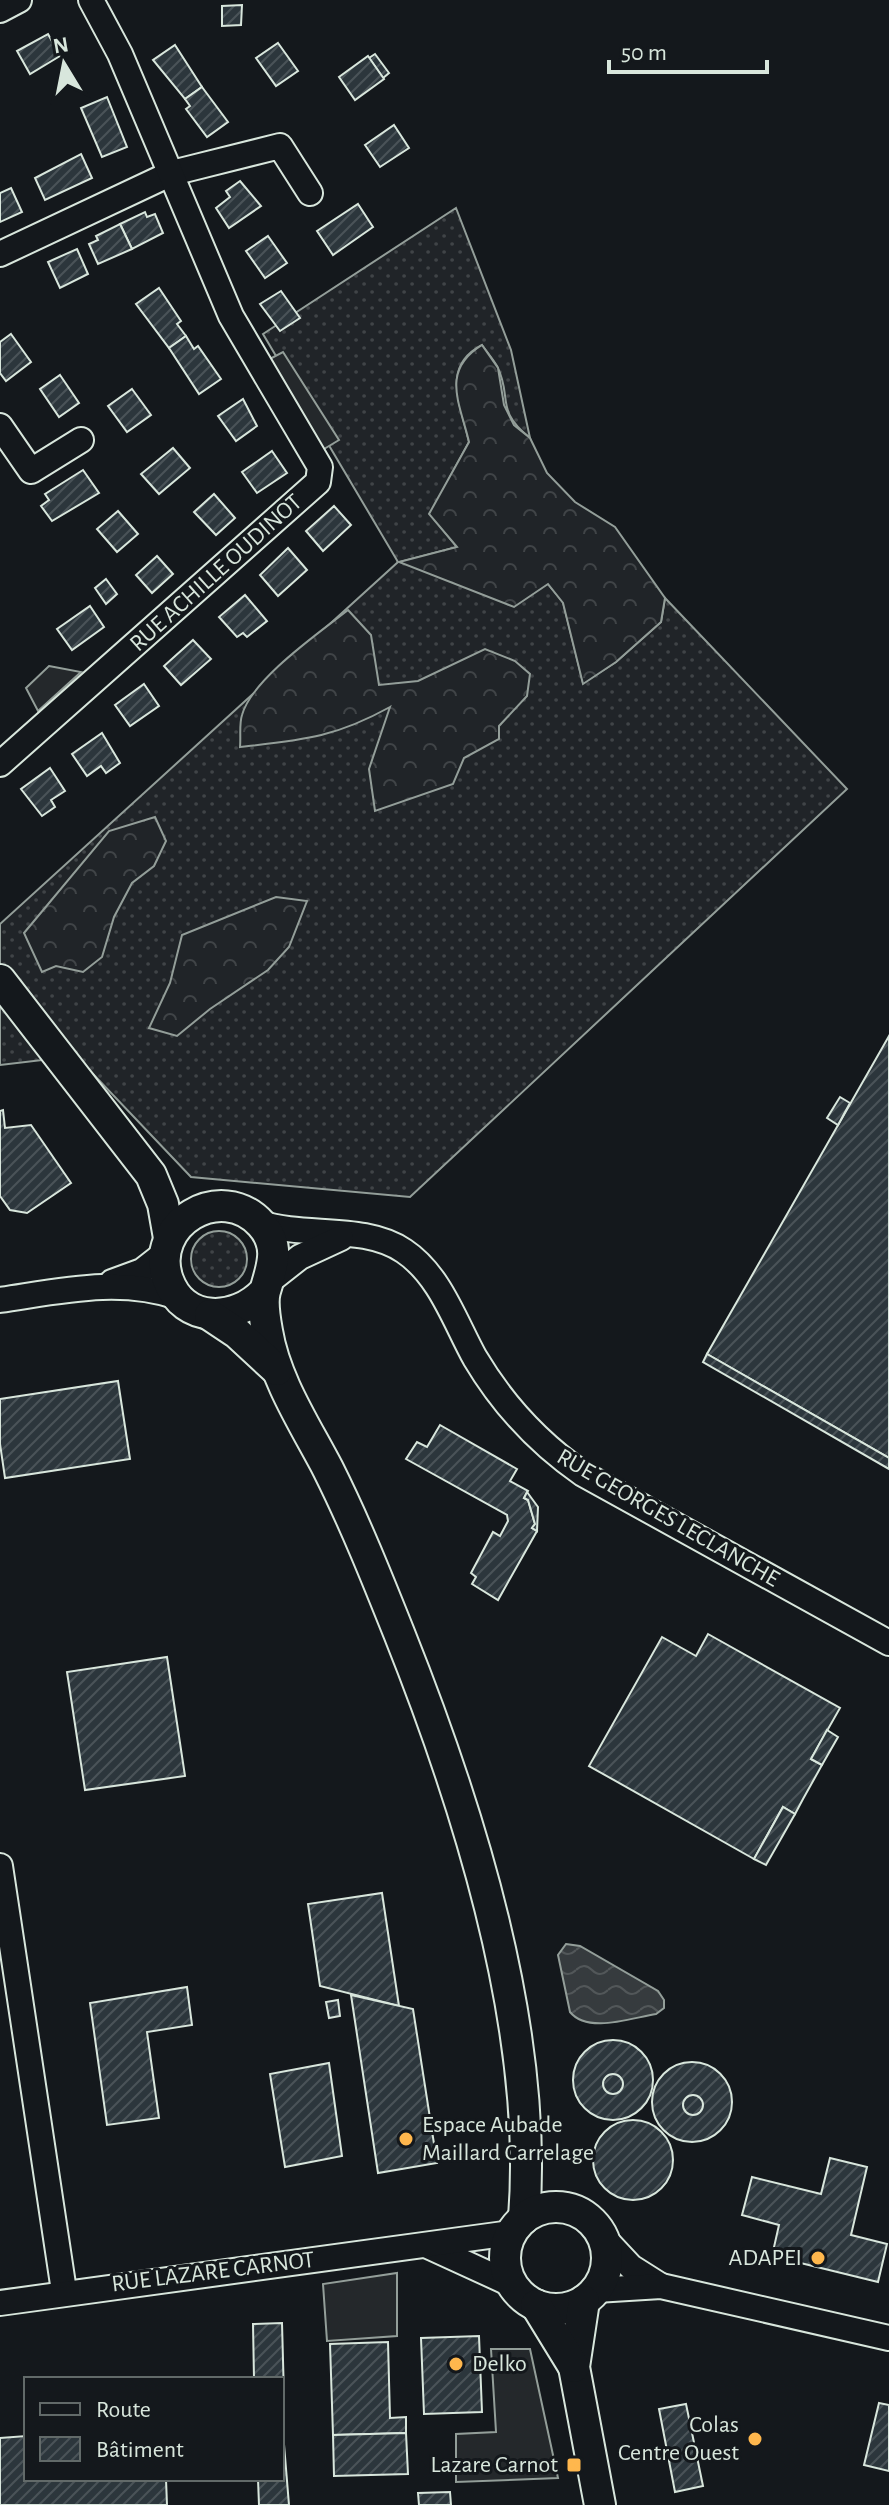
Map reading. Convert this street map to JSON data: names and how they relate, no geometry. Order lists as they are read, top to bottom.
{
  "streets": {
    "street": ["RUE ACHILLE OUDINOT", "RUE GEORGES LECLANCHE", "RUE LAZARE CARNOT"]
  },
  "places": {
    "other": [
      "Espace Aubade Maillard Carrelage",
      "ADAPEI",
      "Delko",
      "Colas Centre Ouest"
    ],
    "transit": ["Lazare Carnot"]
  },
  "legend": ["Route", "Bâtiment"],
  "scale_bar": "50 m",
  "north": "top"
}
